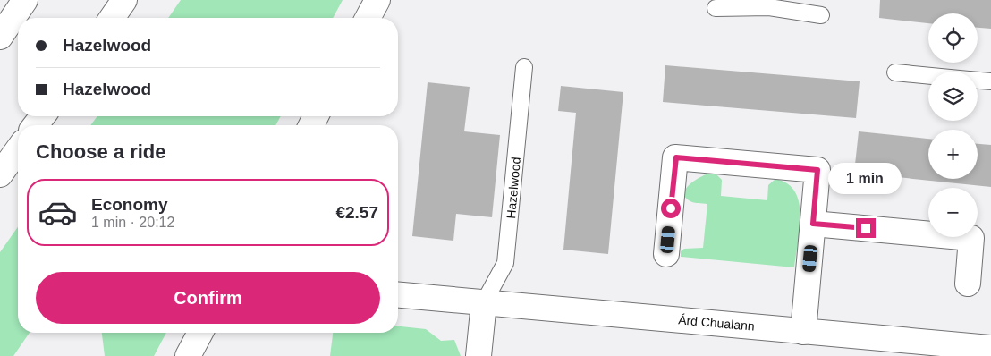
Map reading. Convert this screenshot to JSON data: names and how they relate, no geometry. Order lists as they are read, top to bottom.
{
  "streets": {
    "main road": ["Árd Chualann"],
    "lane": ["Hazelwood"]
  },
  "crossings": [
    ["Hazelwood", "Árd Chualann"]
  ],
  "page": {
    "map_buttons": ["+", "−"],
    "banner": ["Hazelwood", "Hazelwood"],
    "heading": "Choose a ride",
    "bubble": "1 min",
    "list": [
      {
        "name": "Economy",
        "note": "1 min · 20:12",
        "value": "€2.57"
      }
    ],
    "buttons": "Confirm"
  }
}
